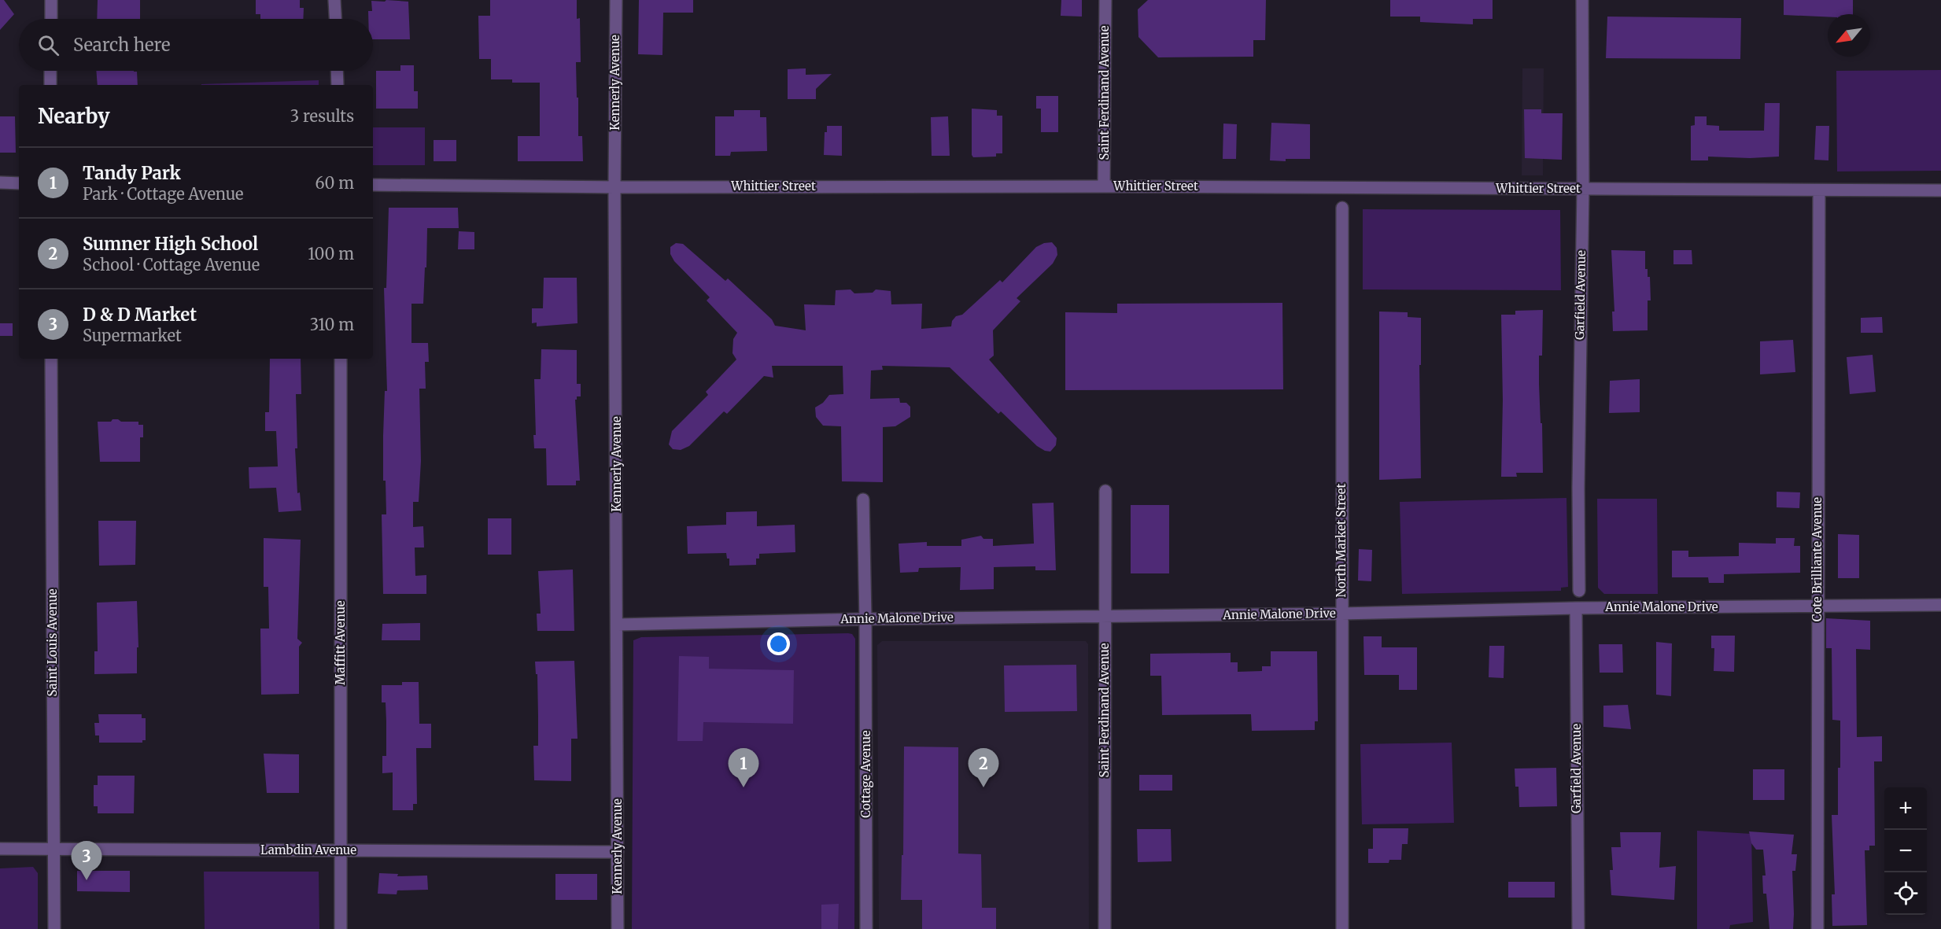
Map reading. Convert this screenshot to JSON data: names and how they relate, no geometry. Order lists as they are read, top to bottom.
{
  "streets": {
    "street": [
      "Kennerly Avenue",
      "Saint Ferdinand Avenue",
      "Whittier Street",
      "Garfield Avenue",
      "North Market Street",
      "Cote Brilliante Avenue",
      "Annie Malone Drive",
      "Saint Louis Avenue",
      "Maffitt Avenue",
      "Cottage Avenue",
      "Lambdin Avenue"
    ]
  },
  "crossings": [
    ["Kennerly Avenue", "Whittier Street"],
    ["Kennerly Avenue", "Annie Malone Drive"],
    ["Kennerly Avenue", "Lambdin Avenue"],
    ["Saint Ferdinand Avenue", "Whittier Street"],
    ["Saint Ferdinand Avenue", "Annie Malone Drive"],
    ["Whittier Street", "Garfield Avenue"],
    ["Whittier Street", "Cote Brilliante Avenue"],
    ["Garfield Avenue", "Annie Malone Drive"],
    ["North Market Street", "Annie Malone Drive"],
    ["Cote Brilliante Avenue", "Annie Malone Drive"],
    ["Annie Malone Drive", "Cottage Avenue"],
    ["Saint Louis Avenue", "Lambdin Avenue"],
    ["Maffitt Avenue", "Lambdin Avenue"]
  ],
  "north": "bottom left",
  "page": {
    "search": "Search here",
    "heading": ["Nearby", "3 results"],
    "list": [
      {
        "mark": "1",
        "name": "Tandy Park",
        "note": "Park · Cottage Avenue",
        "value": "60 m"
      },
      {
        "mark": "2",
        "name": "Sumner High School",
        "note": "School · Cottage Avenue",
        "value": "100 m"
      },
      {
        "mark": "3",
        "name": "D & D Market",
        "note": "Supermarket",
        "value": "310 m"
      }
    ],
    "pins": ["1", "2", "3"],
    "map_buttons": ["+", "−"]
  }
}
